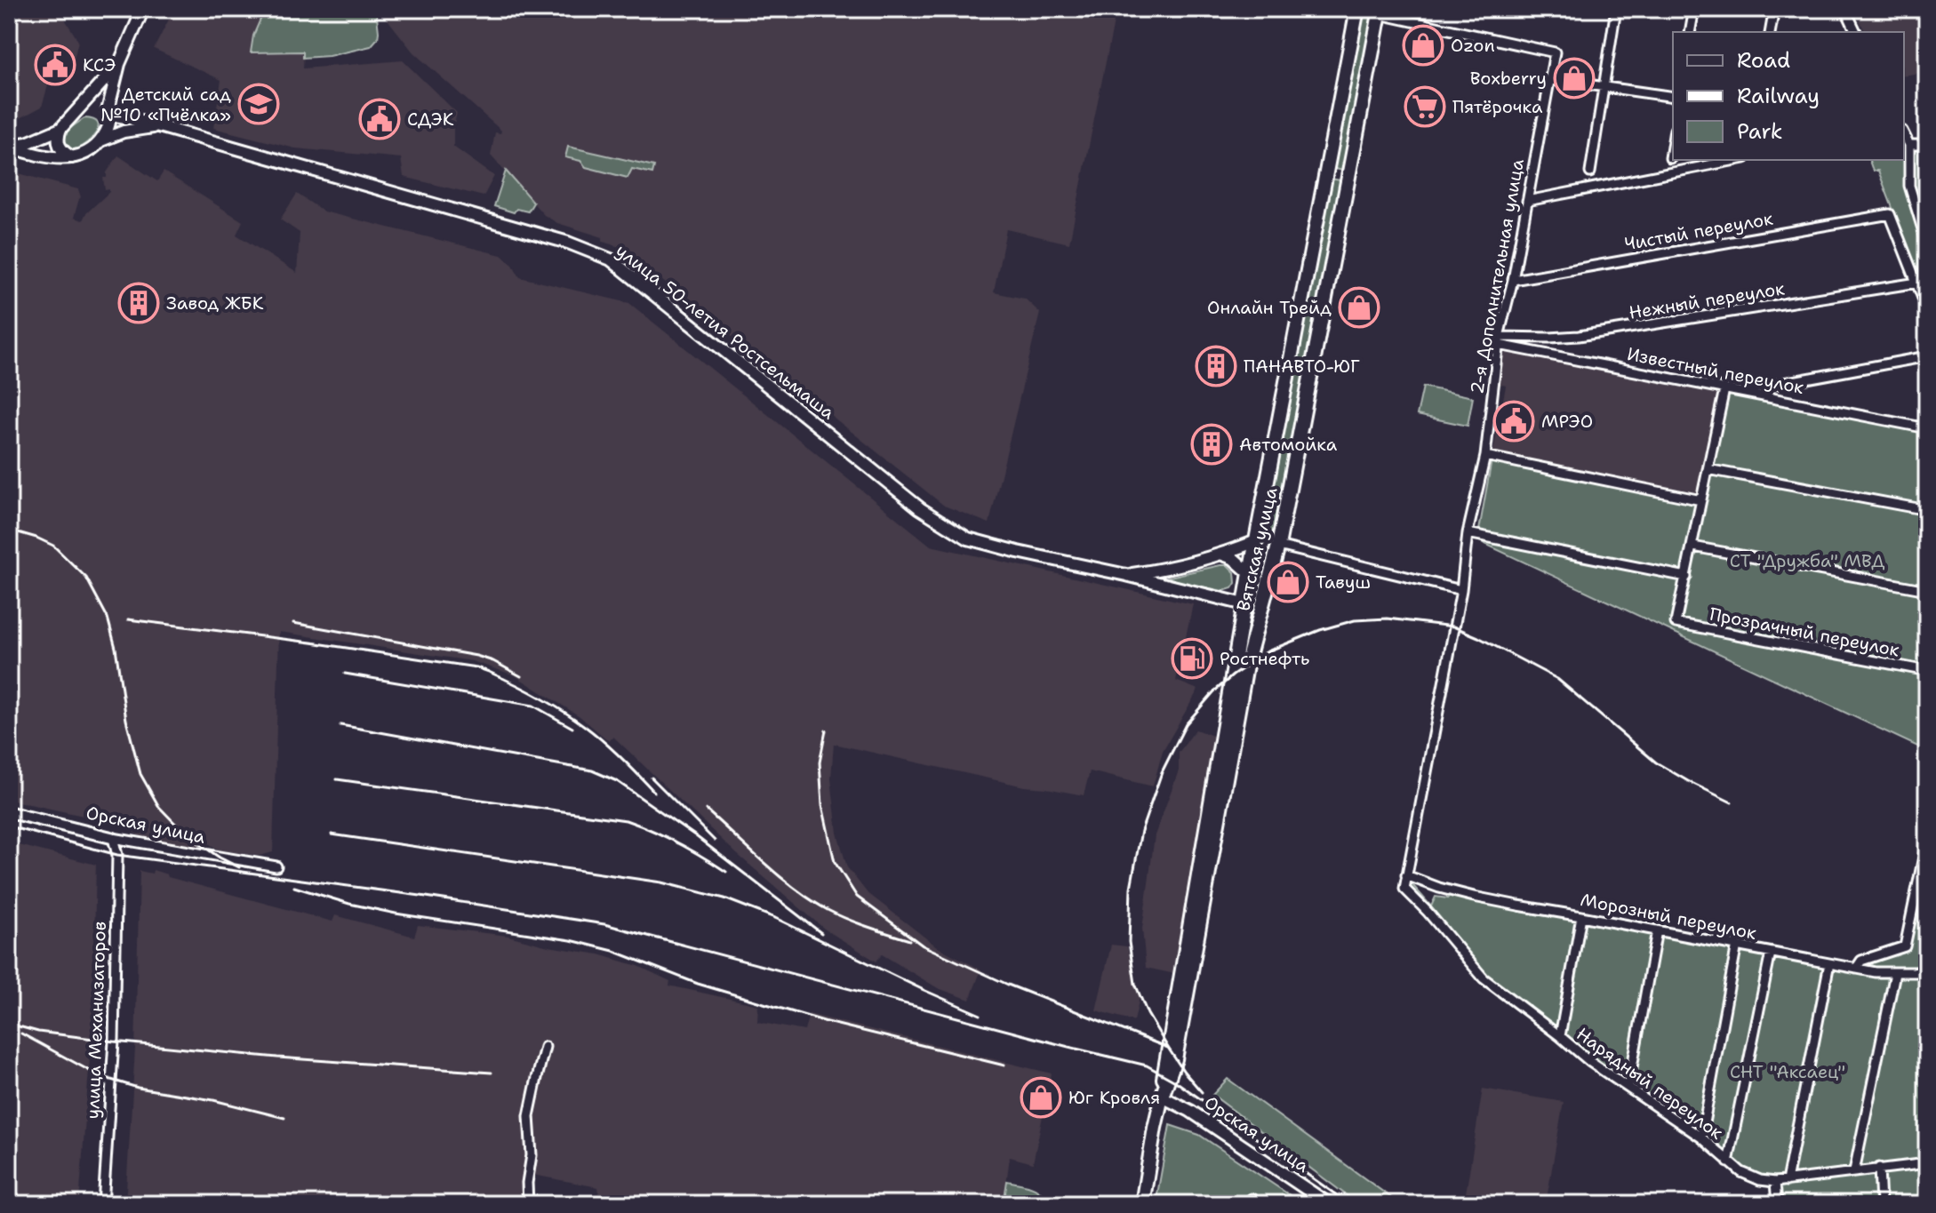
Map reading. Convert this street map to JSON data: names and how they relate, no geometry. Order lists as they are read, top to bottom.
{
  "streets": {
    "main road": ["улица 50-летия Ростсельмаша", "Вятская улица", "Орская улица"],
    "street": [
      "Чистый переулок",
      "2-я Дополнительная улица",
      "Нежный переулок",
      "Известный переулок",
      "Прозрачный переулок",
      "Морозный переулок",
      "улица Механизаторов",
      "Нарядный переулок"
    ]
  },
  "crossings": [
    ["Чистый переулок", "2-я Дополнительная улица"],
    ["Чистый переулок", "Нежный переулок"],
    ["2-я Дополнительная улица", "Нежный переулок"],
    ["2-я Дополнительная улица", "Известный переулок"],
    ["2-я Дополнительная улица", "Вятская улица"],
    ["2-я Дополнительная улица", "Морозный переулок"],
    ["2-я Дополнительная улица", "Нарядный переулок"],
    ["Нежный переулок", "Известный переулок"],
    ["улица 50-летия Ростсельмаша", "Вятская улица"],
    ["Вятская улица", "Орская улица"],
    ["Орская улица", "улица Механизаторов"]
  ],
  "parks": ["СТ \"Дружба\" МВД", "СНТ \"Аксаец\""],
  "places": {
    "shop": [
      "Ozon",
      "Boxberry",
      "Онлайн Трейд",
      "Тавуш",
      "Юг Кровля"
    ],
    "public building": ["КСЭ", "СДЭК", "МРЭО"],
    "school or university": ["Детский сад №10 «Пчёлка»"],
    "supermarket": ["Пятёрочка"],
    "building": ["Завод ЖБК", "ПАНАВТО-ЮГ", "Автомойка"],
    "fuel station": ["Ростнефть"]
  },
  "legend": ["Road", "Railway", "Park"]
}
